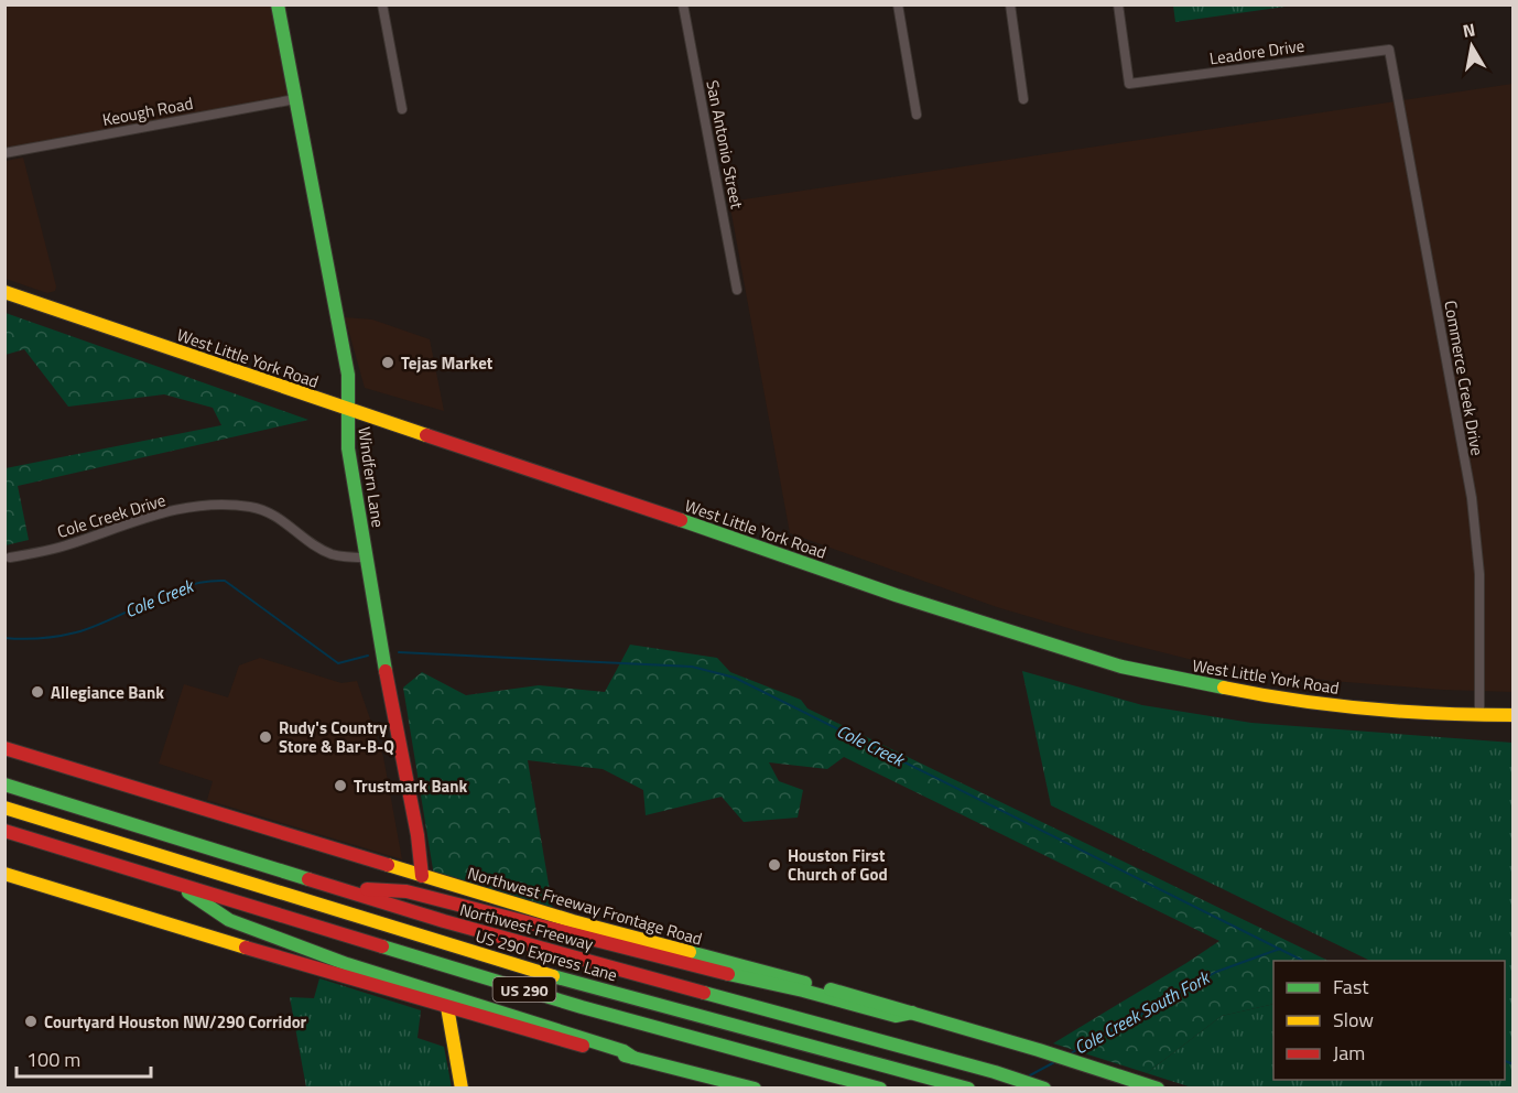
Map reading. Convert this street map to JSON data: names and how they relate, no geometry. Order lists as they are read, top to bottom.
{
  "streets": {
    "main road": [
      "West Little York Road",
      "Windfern Lane",
      "Northwest Freeway Frontage Road",
      "Northwest Freeway",
      "US 290 Express Lane",
      "US 290"
    ],
    "street": [
      "Leadore Drive",
      "Keough Road",
      "San Antonio Street",
      "Commerce Creek Drive",
      "Cole Creek Drive"
    ]
  },
  "crossings": [
    ["Leadore Drive", "Commerce Creek Drive"],
    ["Keough Road", "Windfern Lane"],
    ["West Little York Road", "Commerce Creek Drive"],
    ["West Little York Road", "Windfern Lane"],
    ["Windfern Lane", "Cole Creek Drive"],
    ["Windfern Lane", "Northwest Freeway Frontage Road"]
  ],
  "water": ["Cole Creek", "Cole Creek South Fork"],
  "places": [
    "Tejas Market",
    "Allegiance Bank",
    "Rudy's Country Store & Bar-B-Q",
    "Trustmark Bank",
    "Houston First Church of God",
    "Courtyard Houston NW/290 Corridor"
  ],
  "legend": ["Fast", "Slow", "Jam"],
  "scale_bar": "100 m",
  "north": "top"
}
